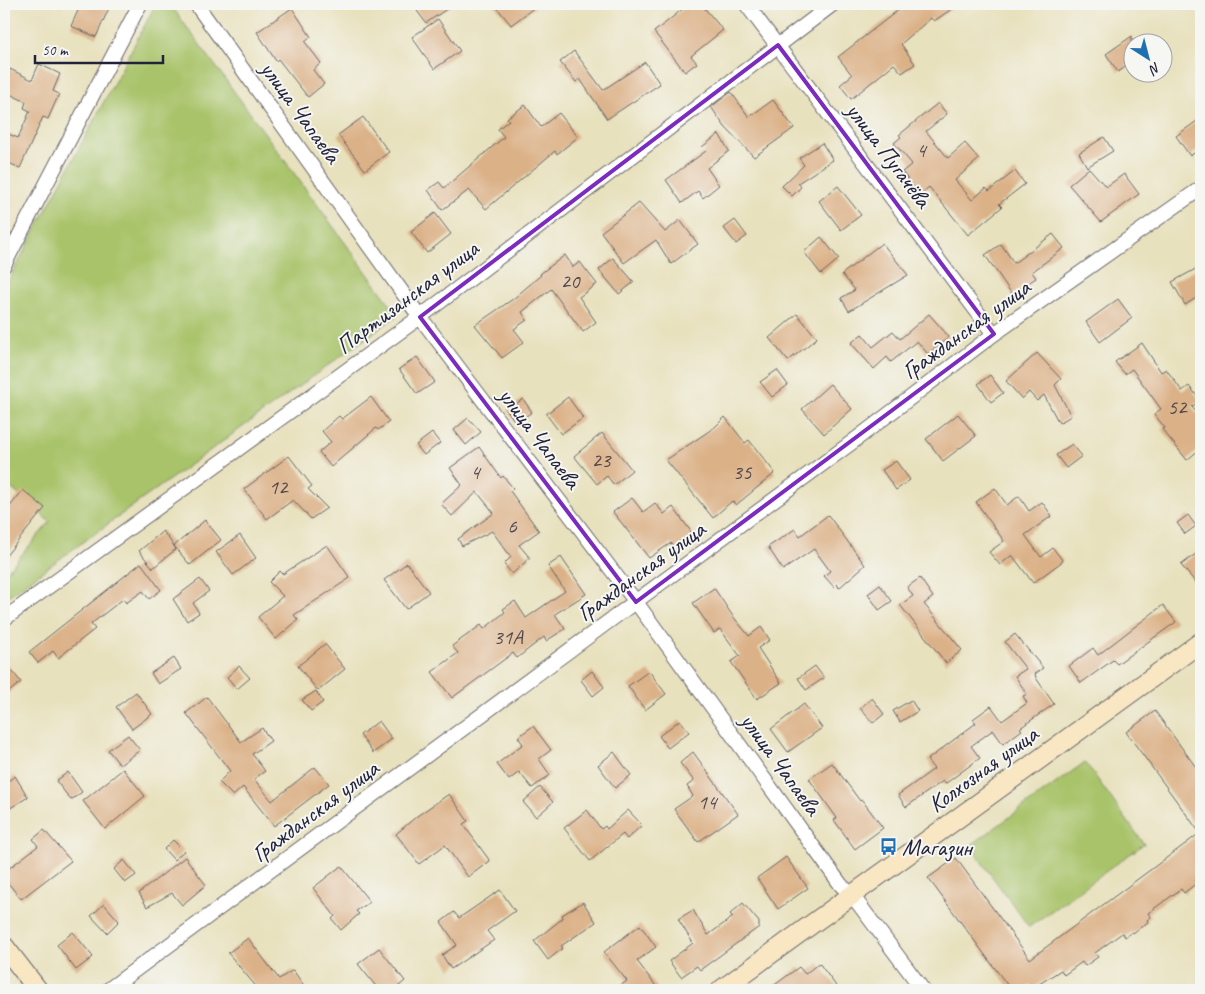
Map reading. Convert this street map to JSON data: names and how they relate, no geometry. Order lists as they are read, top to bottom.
{
  "streets": {
    "street": [
      "улица Чапаева",
      "улица Пугачёва",
      "Партизанская улица",
      "Гражданская улица",
      "Колхозная улица"
    ]
  },
  "crossings": [
    ["улица Чапаева", "Партизанская улица"],
    ["улица Чапаева", "Гражданская улица"],
    ["улица Чапаева", "Колхозная улица"],
    ["улица Пугачёва", "Партизанская улица"],
    ["улица Пугачёва", "Гражданская улица"]
  ],
  "places": {
    "bus stop": ["Магазин"]
  },
  "house_numbers": [
    "4",
    "20",
    "52",
    "23",
    "4",
    "35",
    "12",
    "6",
    "31А",
    "14"
  ],
  "scale_bar": "50 m",
  "north": "bottom right"
}
